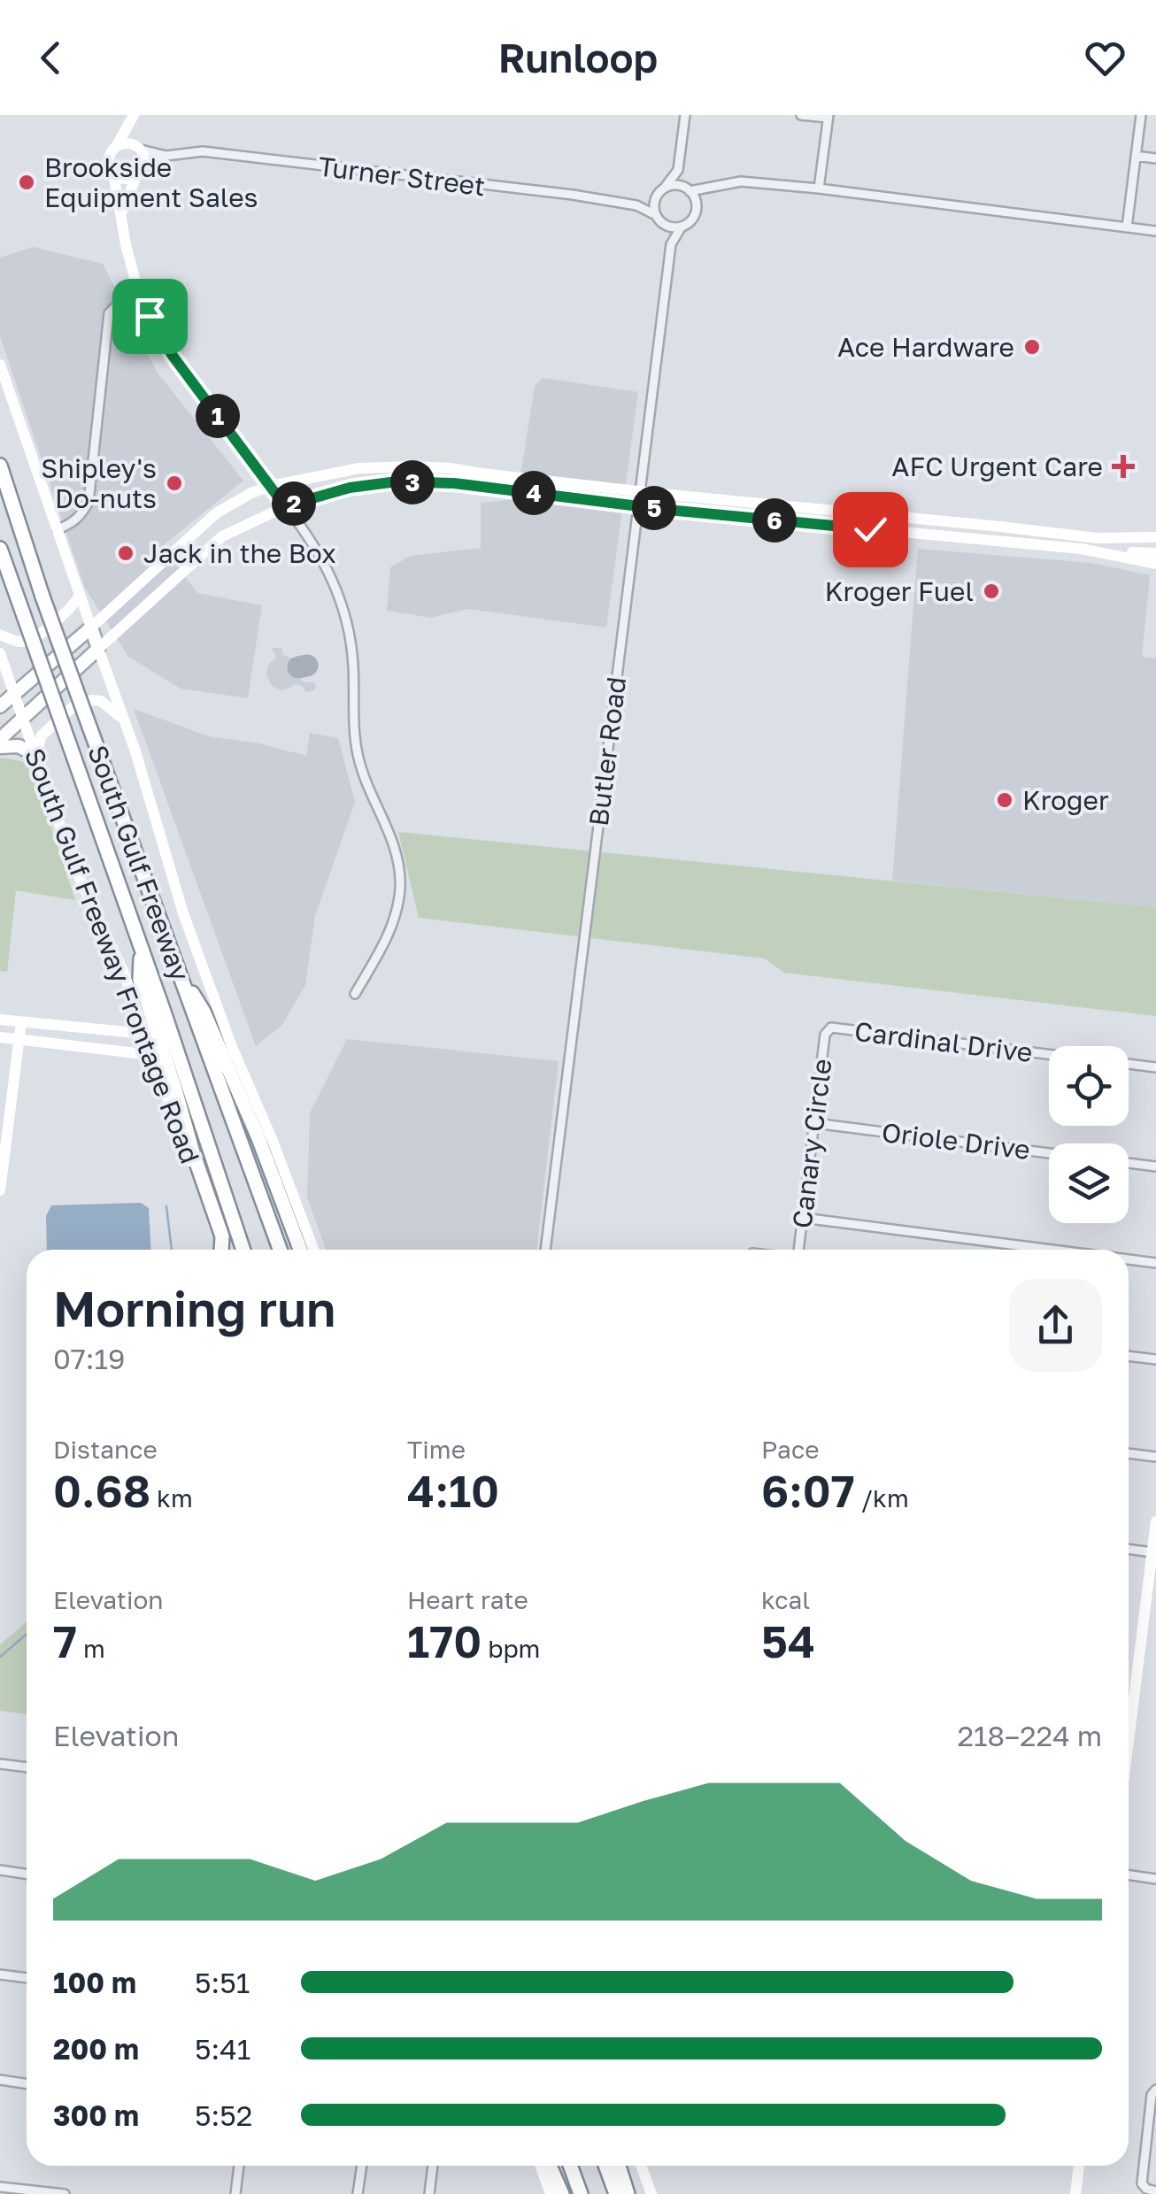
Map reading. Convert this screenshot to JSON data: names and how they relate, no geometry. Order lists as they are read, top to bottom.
{
  "streets": {
    "highway": ["South Gulf Freeway"],
    "main road": ["South Gulf Freeway Frontage Road"],
    "street": [
      "Turner Street",
      "Butler Road",
      "Cardinal Drive",
      "Oriole Drive",
      "Canary Circle"
    ]
  },
  "crossings": [
    ["Turner Street", "Butler Road"],
    ["Cardinal Drive", "Canary Circle"],
    ["Oriole Drive", "Canary Circle"]
  ],
  "places": {
    "other": [
      "Brookside Equipment Sales",
      "Ace Hardware",
      "Shipley's Do-nuts",
      "Jack in the Box",
      "Kroger Fuel",
      "Kroger"
    ],
    "health": ["AFC Urgent Care"]
  },
  "page": {
    "header": "Runloop",
    "pins": [
      "1",
      "3",
      "4",
      "2",
      "5",
      "6"
    ],
    "heading": ["Morning run", "07:19"],
    "stats": [
      ["Distance", "0.68 km"],
      ["Time", "4:10"],
      ["Pace", "6:07 /km"],
      ["Elevation", "7 m"],
      ["Heart rate", "170 bpm"],
      ["kcal", "54"]
    ],
    "chart": ["Elevation", "218–224 m"],
    "list": [
      {
        "name": "100 m",
        "note": "5:51"
      },
      {
        "name": "200 m",
        "note": "5:41"
      },
      {
        "name": "300 m",
        "note": "5:52"
      }
    ]
  }
}
